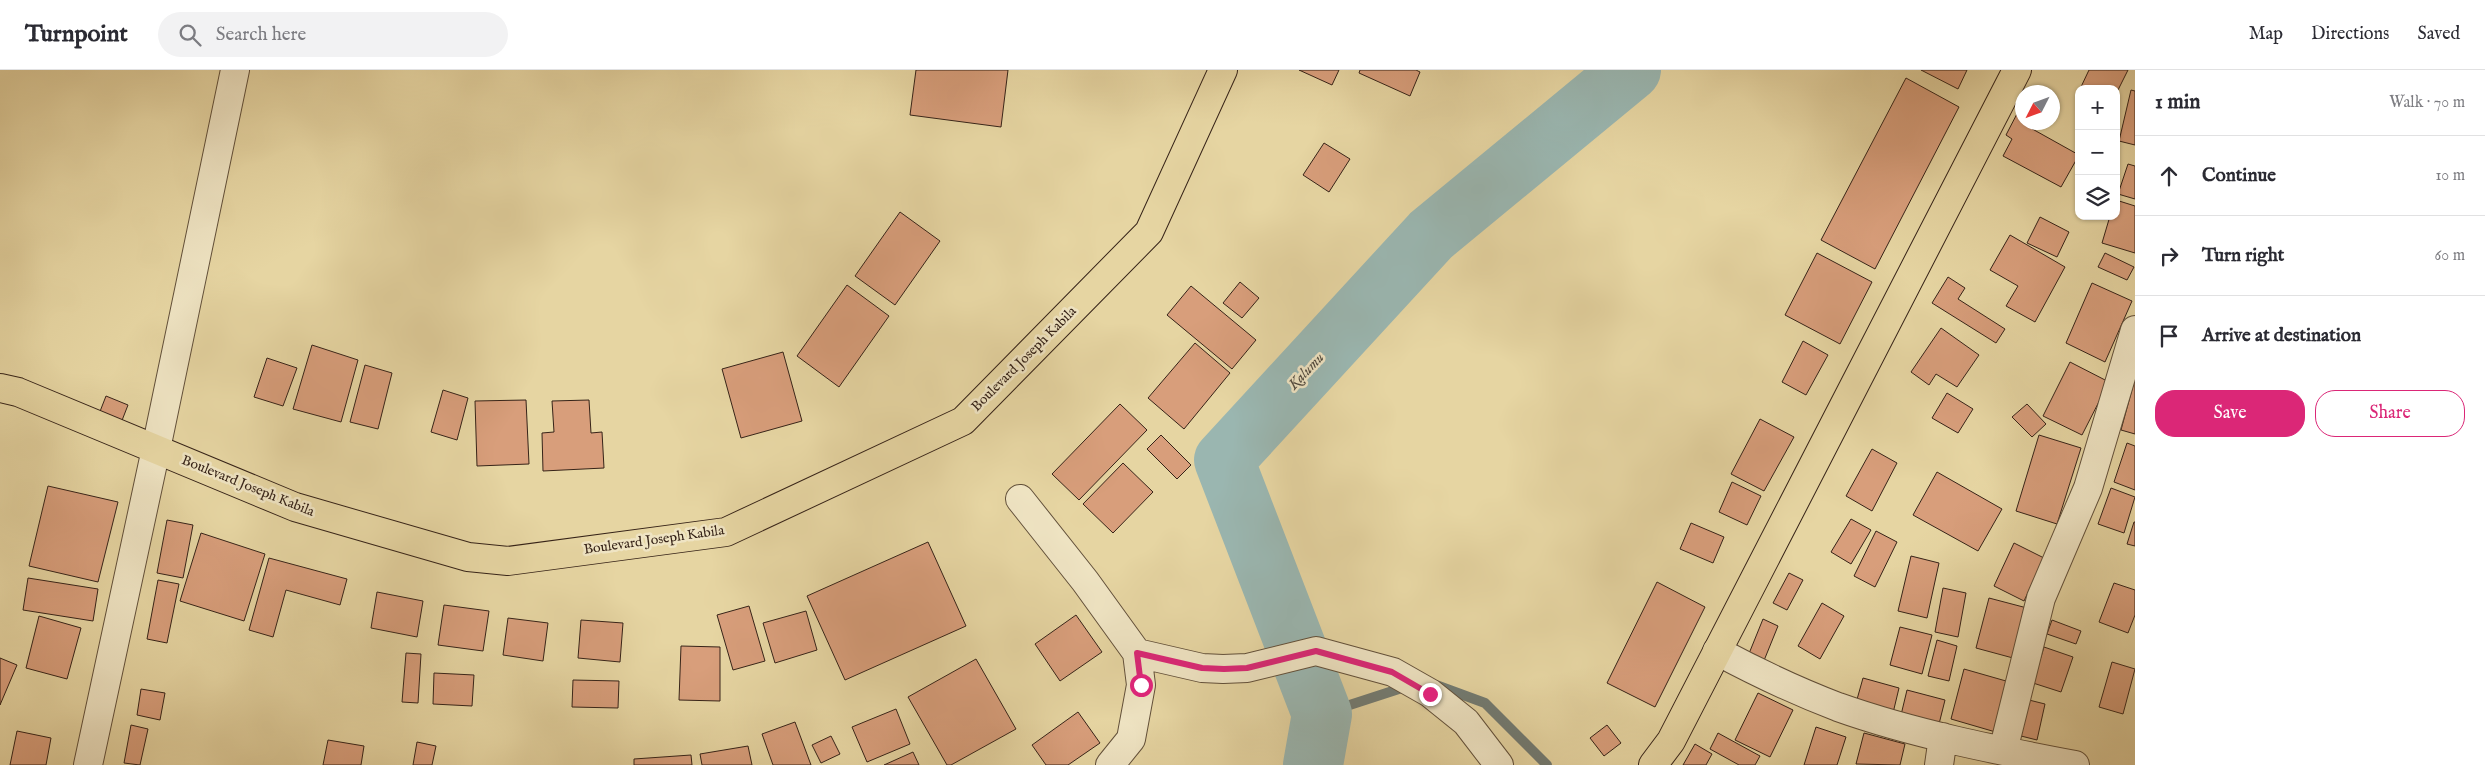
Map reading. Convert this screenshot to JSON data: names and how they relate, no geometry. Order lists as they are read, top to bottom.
{
  "streets": {
    "main road": ["Boulevard Joseph Kabila"]
  },
  "water": ["Kalumu"],
  "north": "bottom left",
  "page": {
    "header": "Turnpoint",
    "search": "Search here",
    "nav": ["Map", "Directions", "Saved"],
    "heading": ["1 min", "Walk · 70 m"],
    "map_buttons": ["+", "−"],
    "list": [
      ["Continue", "10 m"],
      ["Turn right", "60 m"],
      "Arrive at destination"
    ],
    "buttons": ["Save", "Share"]
  }
}
